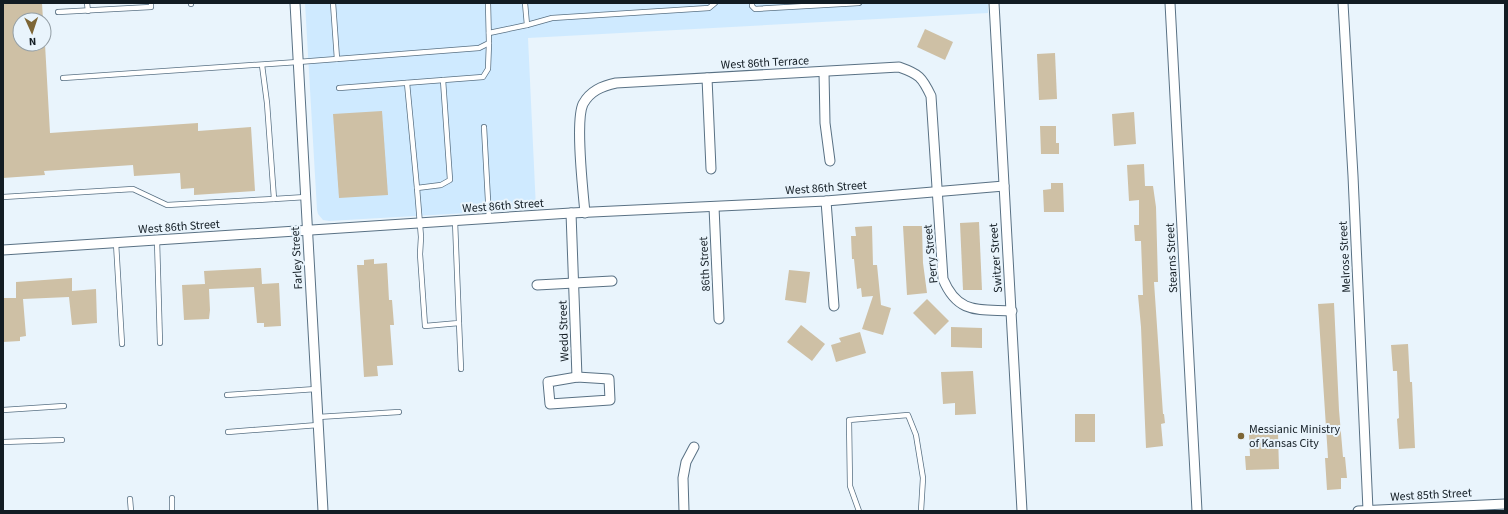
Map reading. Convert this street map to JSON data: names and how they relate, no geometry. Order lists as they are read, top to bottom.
{
  "streets": {
    "street": [
      "West 86th Terrace",
      "West 86th Street",
      "Perry Street",
      "Melrose Street",
      "Farley Street",
      "Switzer Street",
      "Stearns Street",
      "86th Street",
      "Wedd Street",
      "West 85th Street"
    ]
  },
  "crossings": [
    ["West 86th Terrace", "West 86th Street"],
    ["West 86th Terrace", "Perry Street"],
    ["West 86th Street", "Perry Street"],
    ["West 86th Street", "Farley Street"],
    ["West 86th Street", "Switzer Street"],
    ["West 86th Street", "86th Street"],
    ["West 86th Street", "Wedd Street"],
    ["Perry Street", "Switzer Street"],
    ["Melrose Street", "West 85th Street"]
  ],
  "places": ["Messianic Ministry of Kansas City"],
  "north": "bottom"
}
